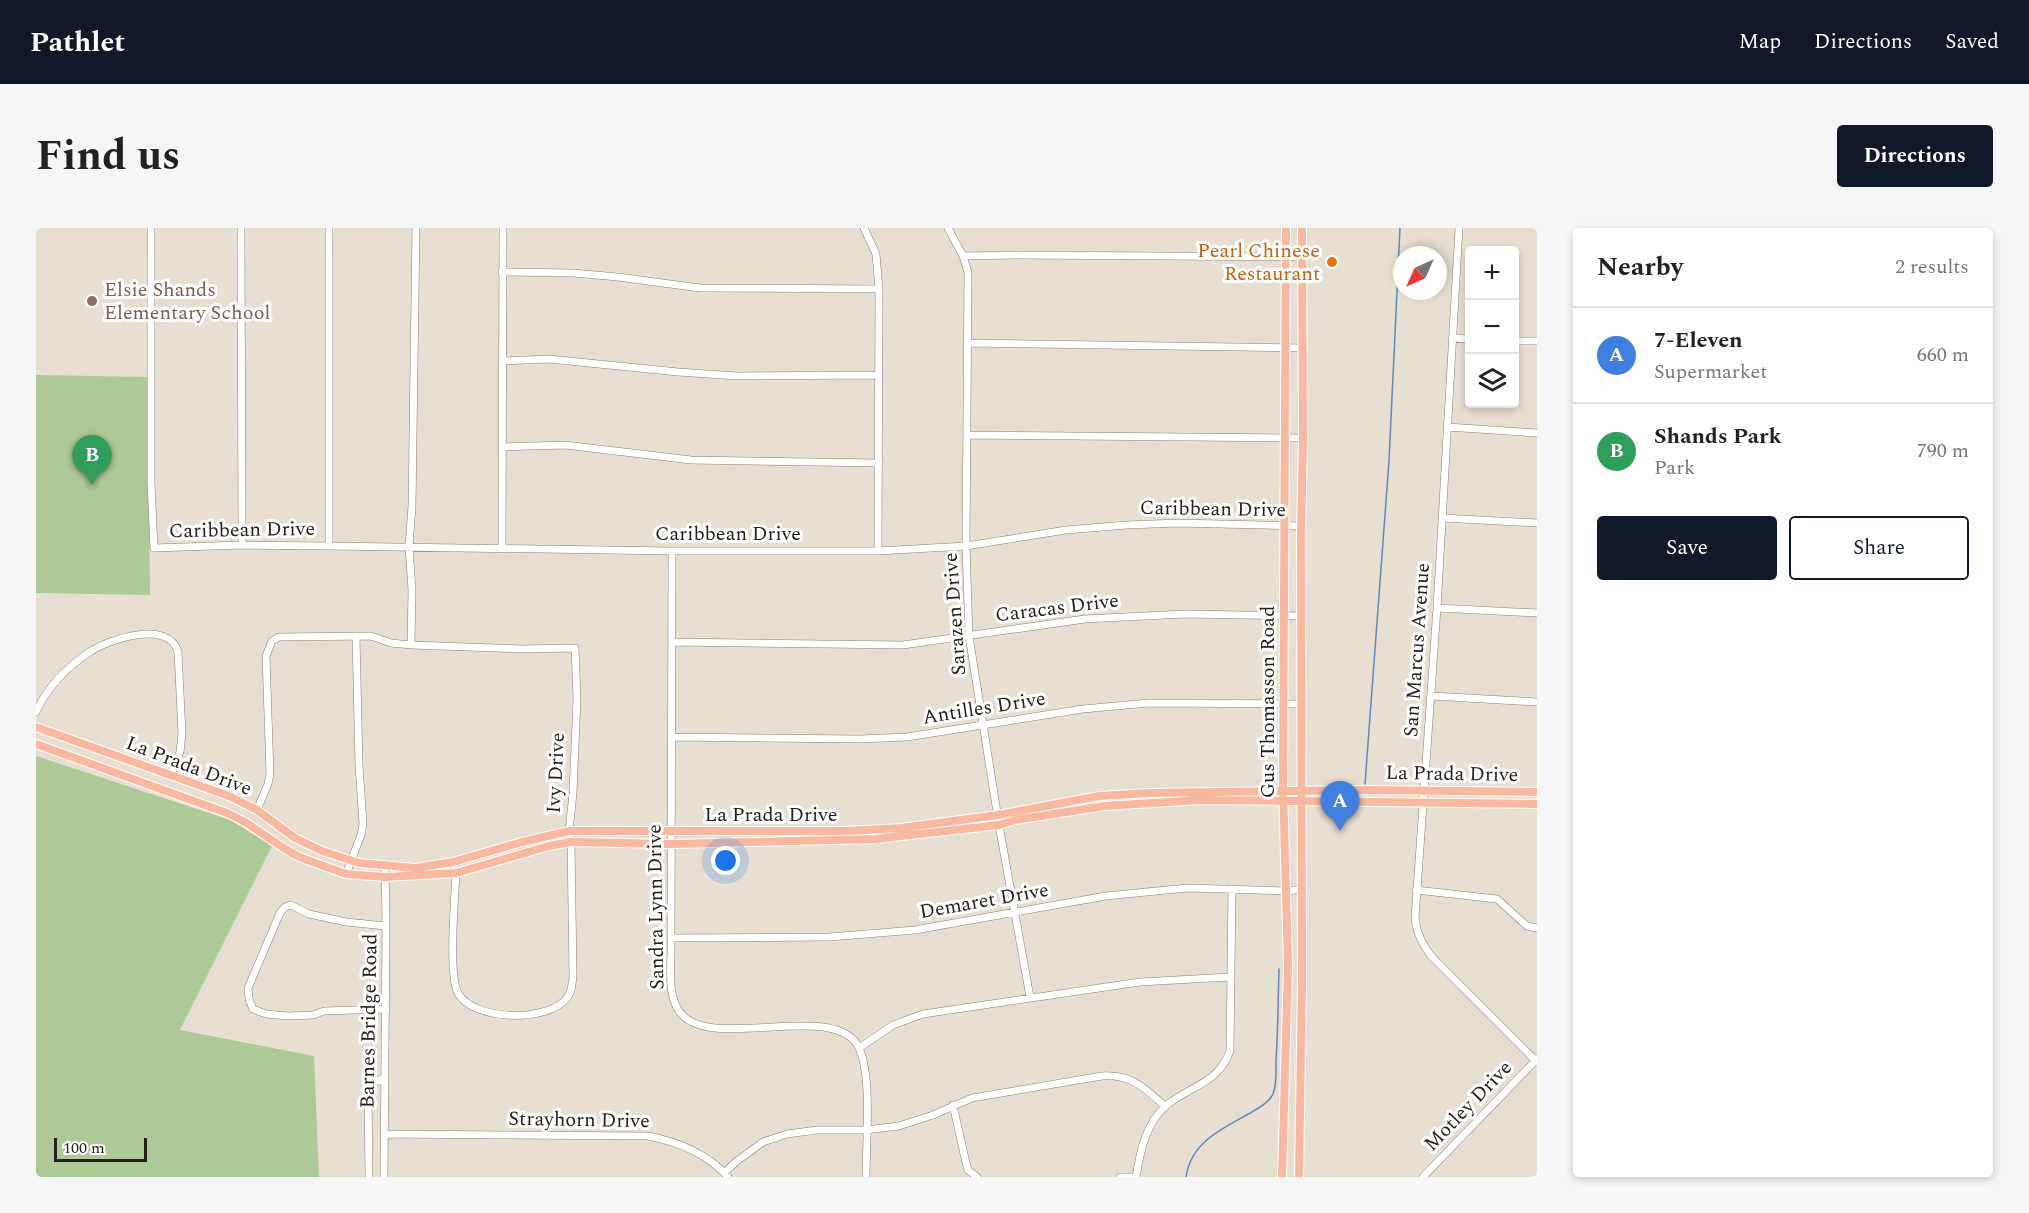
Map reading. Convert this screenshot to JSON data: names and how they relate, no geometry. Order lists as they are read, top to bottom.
{
  "streets": {
    "main road": ["Gus Thomasson Road", "La Prada Drive"],
    "street": [
      "Caribbean Drive",
      "Caracas Drive",
      "Sarazen Drive",
      "San Marcus Avenue",
      "Antilles Drive",
      "Ivy Drive",
      "Demaret Drive",
      "Sandra Lynn Drive",
      "Barnes Bridge Road",
      "Motley Drive",
      "Strayhorn Drive"
    ]
  },
  "crossings": [
    ["Caribbean Drive", "Sarazen Drive"],
    ["Caribbean Drive", "Gus Thomasson Road"],
    ["Caribbean Drive", "Sandra Lynn Drive"],
    ["Caracas Drive", "Sarazen Drive"],
    ["Caracas Drive", "Gus Thomasson Road"],
    ["Caracas Drive", "Sandra Lynn Drive"],
    ["Sarazen Drive", "Antilles Drive"],
    ["Sarazen Drive", "La Prada Drive"],
    ["Sarazen Drive", "Demaret Drive"],
    ["San Marcus Avenue", "La Prada Drive"],
    ["San Marcus Avenue", "Motley Drive"],
    ["Gus Thomasson Road", "Antilles Drive"],
    ["Gus Thomasson Road", "La Prada Drive"],
    ["Gus Thomasson Road", "Demaret Drive"],
    ["Antilles Drive", "Sandra Lynn Drive"],
    ["La Prada Drive", "Ivy Drive"],
    ["La Prada Drive", "Sandra Lynn Drive"],
    ["La Prada Drive", "Barnes Bridge Road"],
    ["Demaret Drive", "Sandra Lynn Drive"],
    ["Barnes Bridge Road", "Strayhorn Drive"]
  ],
  "places": ["Pearl Chinese Restaurant", "Elsie Shands Elementary School"],
  "scale_bar": "100 m",
  "north": "bottom left",
  "page": {
    "header": "Pathlet",
    "nav": ["Map", "Directions", "Saved"],
    "title": "Find us",
    "buttons": [
      "Directions",
      ["Save", "Share"]
    ],
    "heading": ["Nearby", "2 results"],
    "map_buttons": ["+", "−"],
    "list": [
      {
        "mark": "A",
        "name": "7-Eleven",
        "note": "Supermarket",
        "value": "660 m"
      },
      {
        "mark": "B",
        "name": "Shands Park",
        "note": "Park",
        "value": "790 m"
      }
    ],
    "pins": ["B", "A"],
    "scale": "100 m"
  }
}
